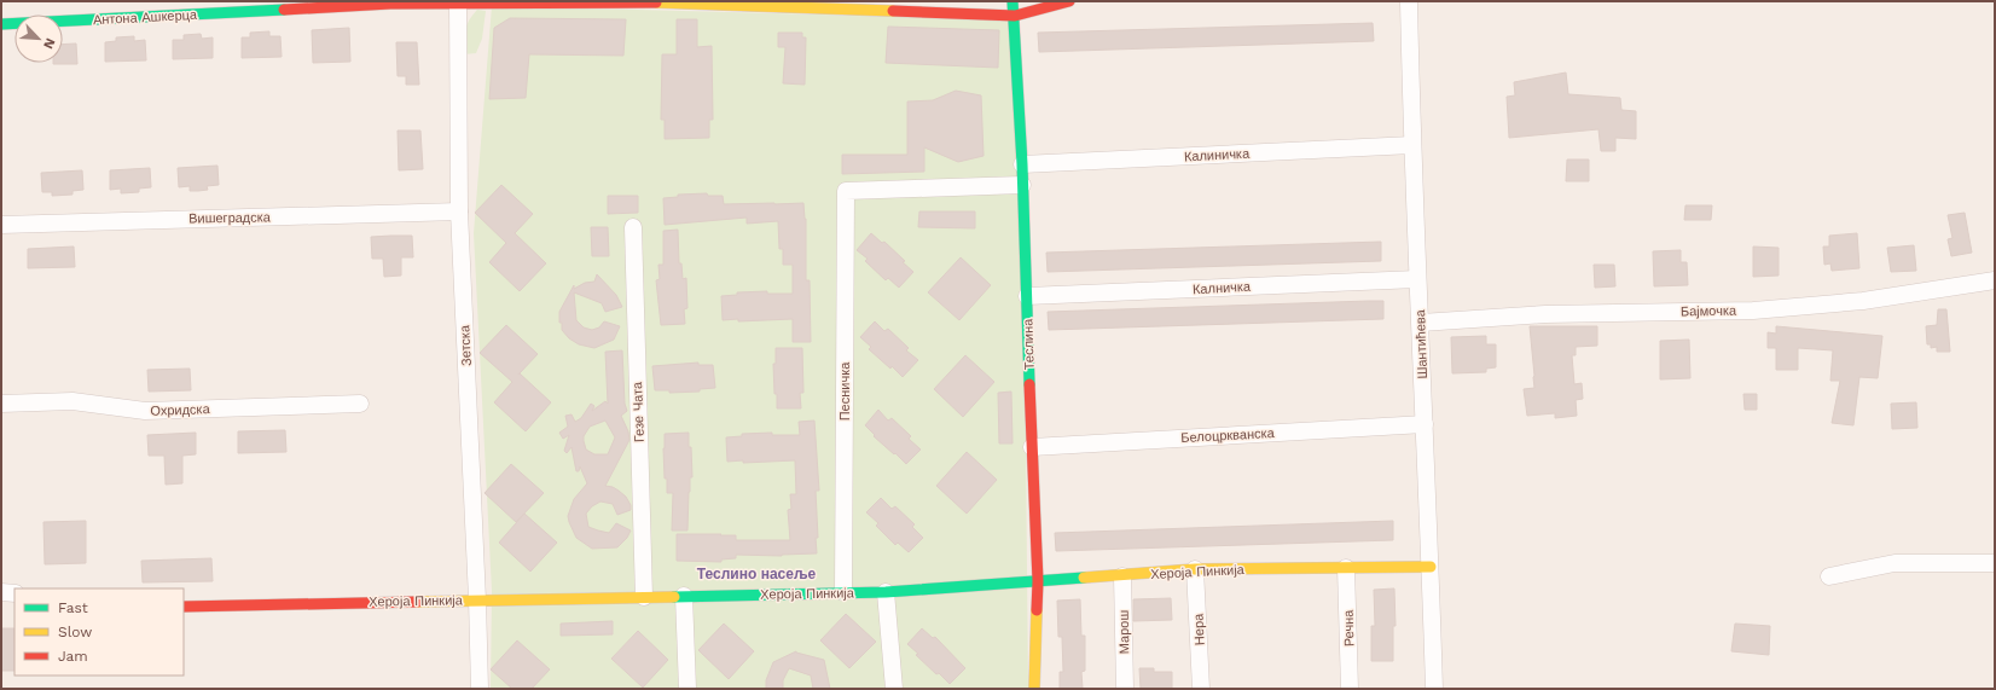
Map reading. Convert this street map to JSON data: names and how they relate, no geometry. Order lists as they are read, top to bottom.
{
  "streets": {
    "street": [
      "Антона Ашкерца",
      "Калиничка",
      "Вишеградска",
      "Калничка",
      "Бајмочка",
      "Теслина",
      "Шантићева",
      "Зетска",
      "Песничка",
      "Охридска",
      "Гезе Чата",
      "Белоцркванска",
      "Хероја Пинкија",
      "Речна",
      "Нера",
      "Марош"
    ]
  },
  "crossings": [
    ["Антона Ашкерца", "Теслина"],
    ["Антона Ашкерца", "Зетска"],
    ["Калиничка", "Теслина"],
    ["Калиничка", "Шантићева"],
    ["Вишеградска", "Зетска"],
    ["Калничка", "Теслина"],
    ["Калничка", "Шантићева"],
    ["Бајмочка", "Шантићева"],
    ["Теслина", "Песничка"],
    ["Теслина", "Белоцркванска"],
    ["Теслина", "Хероја Пинкија"],
    ["Шантићева", "Белоцркванска"],
    ["Шантићева", "Хероја Пинкија"],
    ["Зетска", "Хероја Пинкија"],
    ["Песничка", "Хероја Пинкија"],
    ["Гезе Чата", "Хероја Пинкија"],
    ["Хероја Пинкија", "Речна"],
    ["Хероја Пинкија", "Нера"],
    ["Хероја Пинкија", "Марош"]
  ],
  "districts": ["Теслино насеље"],
  "legend": ["Fast", "Slow", "Jam"],
  "north": "bottom right"
}
